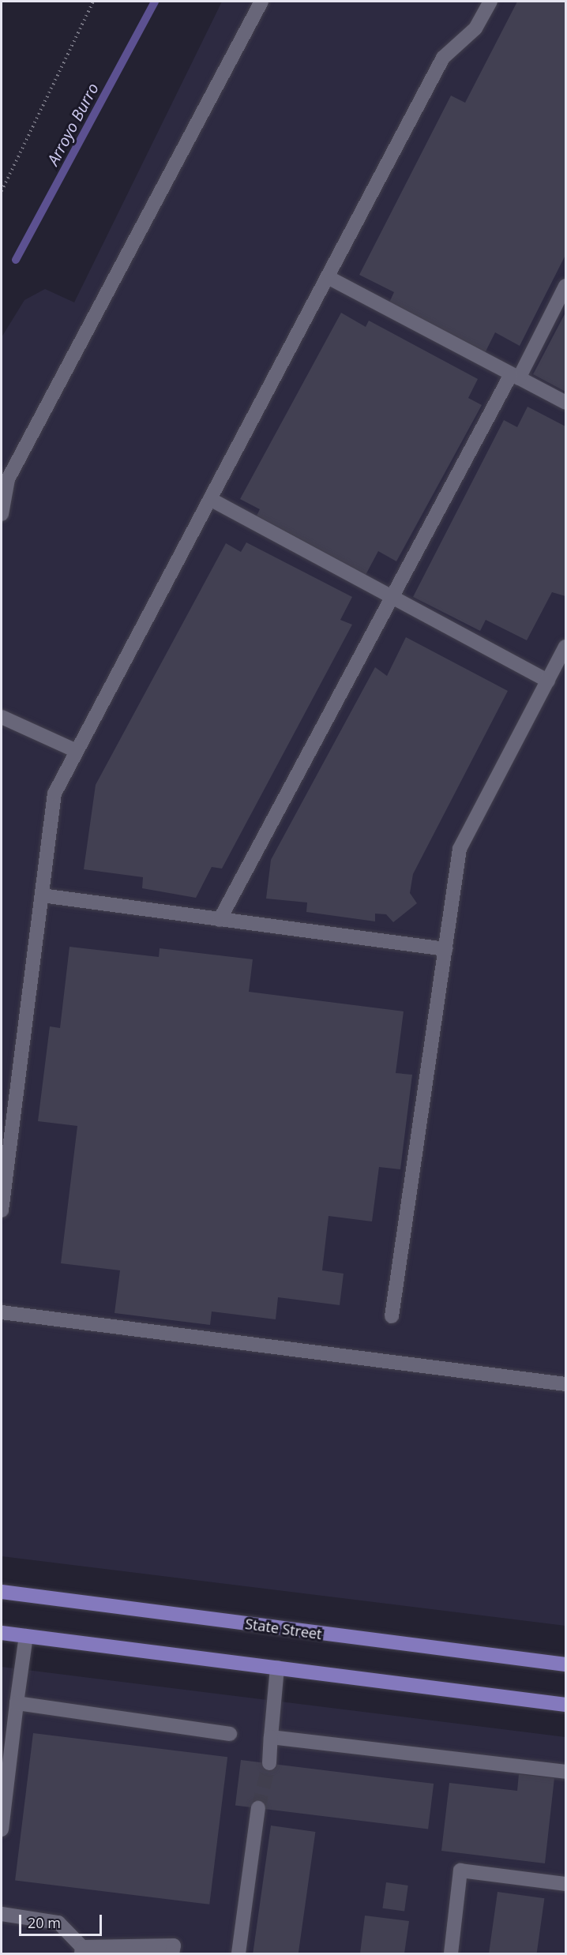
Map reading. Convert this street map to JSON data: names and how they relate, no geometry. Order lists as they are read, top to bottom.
{
  "streets": {
    "main road": ["State Street"]
  },
  "water": ["Arroyo Burro"],
  "scale_bar": "20 m"
}
